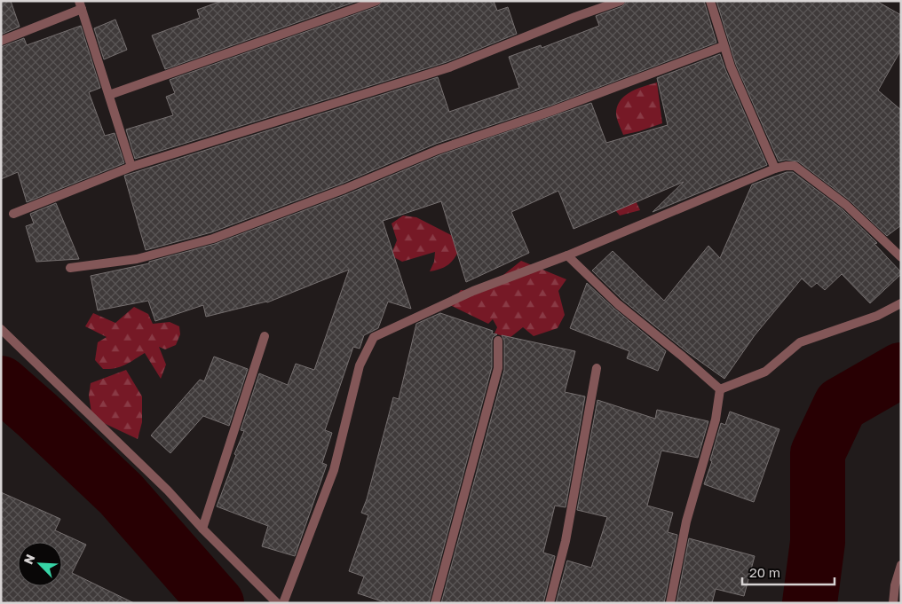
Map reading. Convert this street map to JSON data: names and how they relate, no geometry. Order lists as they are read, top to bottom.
{
  "scale_bar": "20 m",
  "north": "top left"
}
